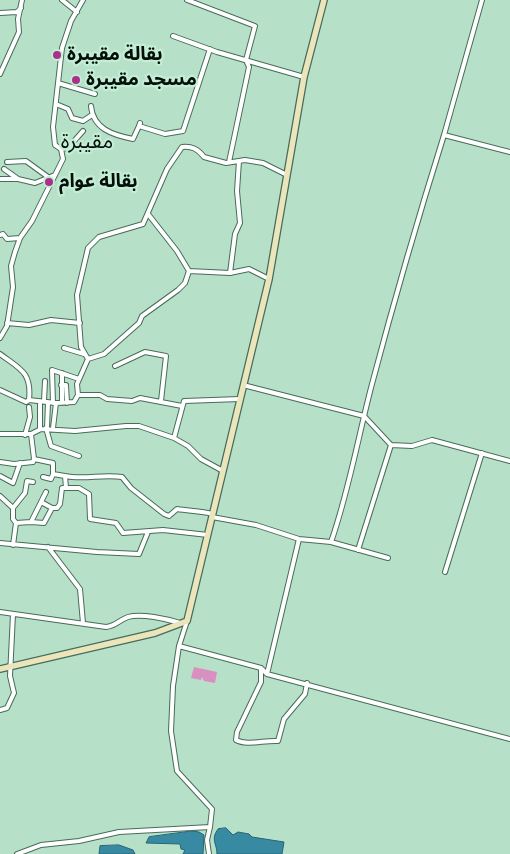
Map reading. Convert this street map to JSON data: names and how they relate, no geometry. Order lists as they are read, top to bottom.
{
  "districts": ["مقيبرة"],
  "places": ["بقالة مقيبرة", "مسجد مقيبرة", "بقالة عوام"]
}
